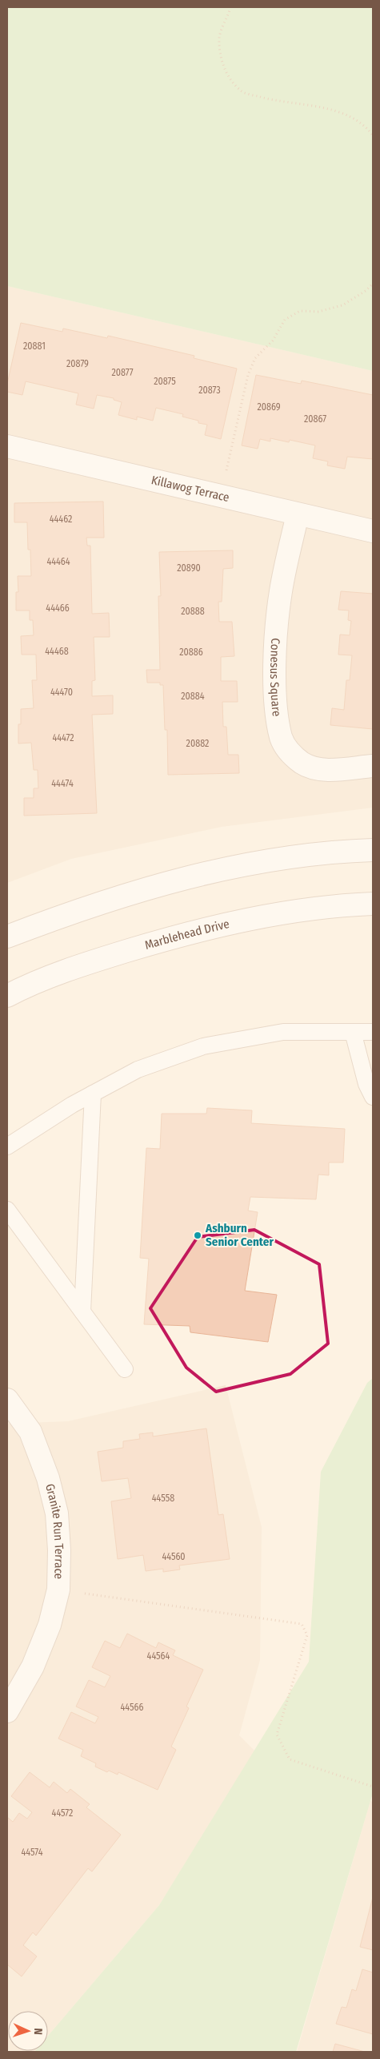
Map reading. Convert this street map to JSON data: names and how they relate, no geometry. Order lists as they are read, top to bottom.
{
  "streets": {
    "street": [
      "Killawog Terrace",
      "Conesus Square",
      "Marblehead Drive",
      "Granite Run Terrace"
    ]
  },
  "crossings": [
    ["Killawog Terrace", "Conesus Square"]
  ],
  "places": ["Ashburn Senior Center"],
  "house_numbers": [
    "20881",
    "20879",
    "20877",
    "20875",
    "20873",
    "20869",
    "20867",
    "44462",
    "44464",
    "20890",
    "44466",
    "20888",
    "44468",
    "20886",
    "44470",
    "20884",
    "44472",
    "20882",
    "44474",
    "44558",
    "44560",
    "44564",
    "44566",
    "44572",
    "44574"
  ],
  "north": "right"
}
